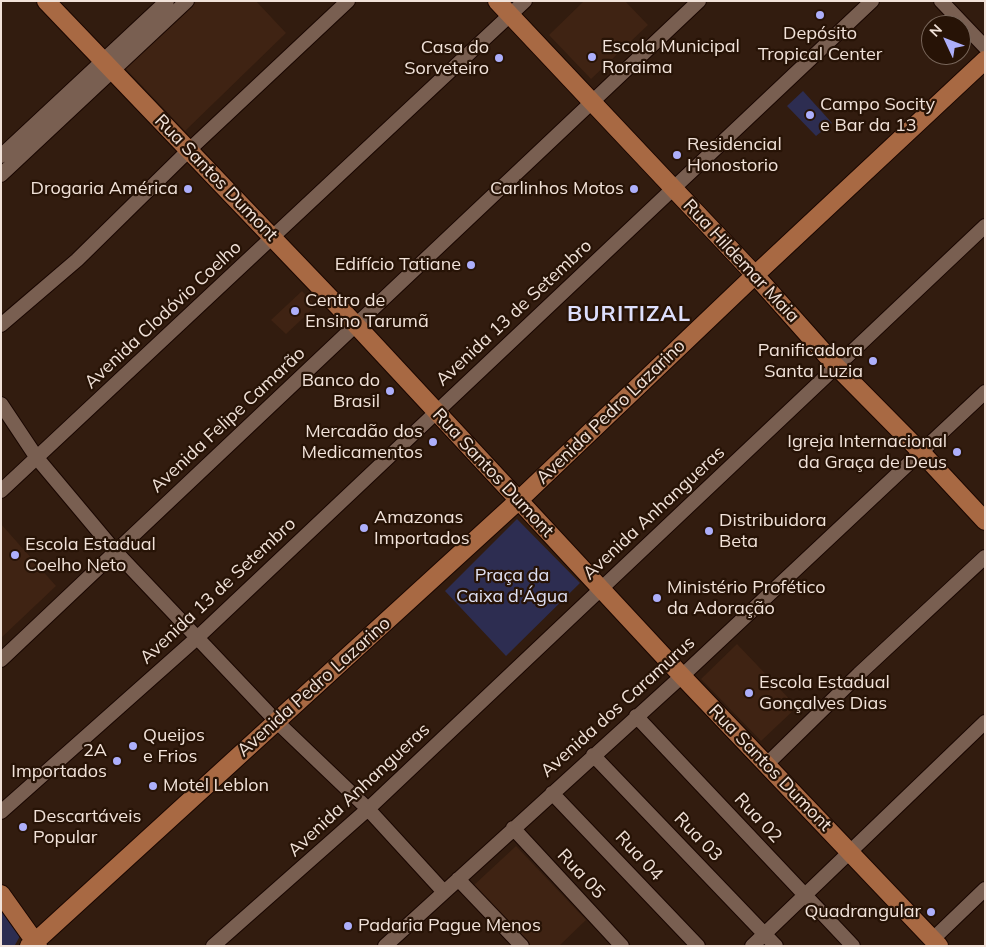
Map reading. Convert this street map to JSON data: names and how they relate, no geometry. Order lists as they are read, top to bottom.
{
  "streets": {
    "main road": ["Rua Santos Dumont", "Rua Hildemar Maia", "Avenida Pedro Lazarino"],
    "street": [
      "Avenida 13 de Setembro",
      "Avenida Clodóvio Coelho",
      "Avenida Felipe Camarão",
      "Avenida Anhangueras",
      "Avenida dos Caramurus",
      "Rua 02",
      "Rua 03",
      "Rua 04",
      "Rua 05"
    ]
  },
  "crossings": [
    ["Rua Santos Dumont", "Avenida 13 de Setembro"],
    ["Rua Santos Dumont", "Avenida Clodóvio Coelho"],
    ["Rua Santos Dumont", "Avenida Pedro Lazarino"],
    ["Rua Santos Dumont", "Avenida Felipe Camarão"],
    ["Rua Santos Dumont", "Avenida Anhangueras"],
    ["Rua Santos Dumont", "Avenida dos Caramurus"],
    ["Rua Hildemar Maia", "Avenida 13 de Setembro"],
    ["Rua Hildemar Maia", "Avenida Clodóvio Coelho"],
    ["Rua Hildemar Maia", "Avenida Pedro Lazarino"],
    ["Rua Hildemar Maia", "Avenida Felipe Camarão"],
    ["Rua Hildemar Maia", "Avenida Anhangueras"],
    ["Rua Hildemar Maia", "Avenida dos Caramurus"],
    ["Avenida dos Caramurus", "Rua 02"],
    ["Avenida dos Caramurus", "Rua 03"],
    ["Avenida dos Caramurus", "Rua 04"],
    ["Avenida dos Caramurus", "Rua 05"]
  ],
  "districts": ["BURITIZAL"],
  "parks": ["Praça da Caixa d'Água"],
  "places": [
    "Depósito Tropical Center",
    "Escola Municipal Roraima",
    "Casa do Sorveteiro",
    "Campo Socity e Bar da 13",
    "Residencial Honostorio",
    "Drogaria América",
    "Carlinhos Motos",
    "Edifício Tatiane",
    "Centro de Ensino Tarumã",
    "Panificadora Santa Luzia",
    "Banco do Brasil",
    "Mercadão dos Medicamentos",
    "Igreja Internacional da Graça de Deus",
    "Amazonas Importados",
    "Distribuidora Beta",
    "Escola Estadual Coelho Neto",
    "Ministério Profético da Adoração",
    "Escola Estadual Gonçalves Dias",
    "Queijos e Frios",
    "2A Importados",
    "Motel Leblon",
    "Descartáveis Popular",
    "Quadrangular",
    "Padaria Pague Menos"
  ],
  "north": "top left"
}
